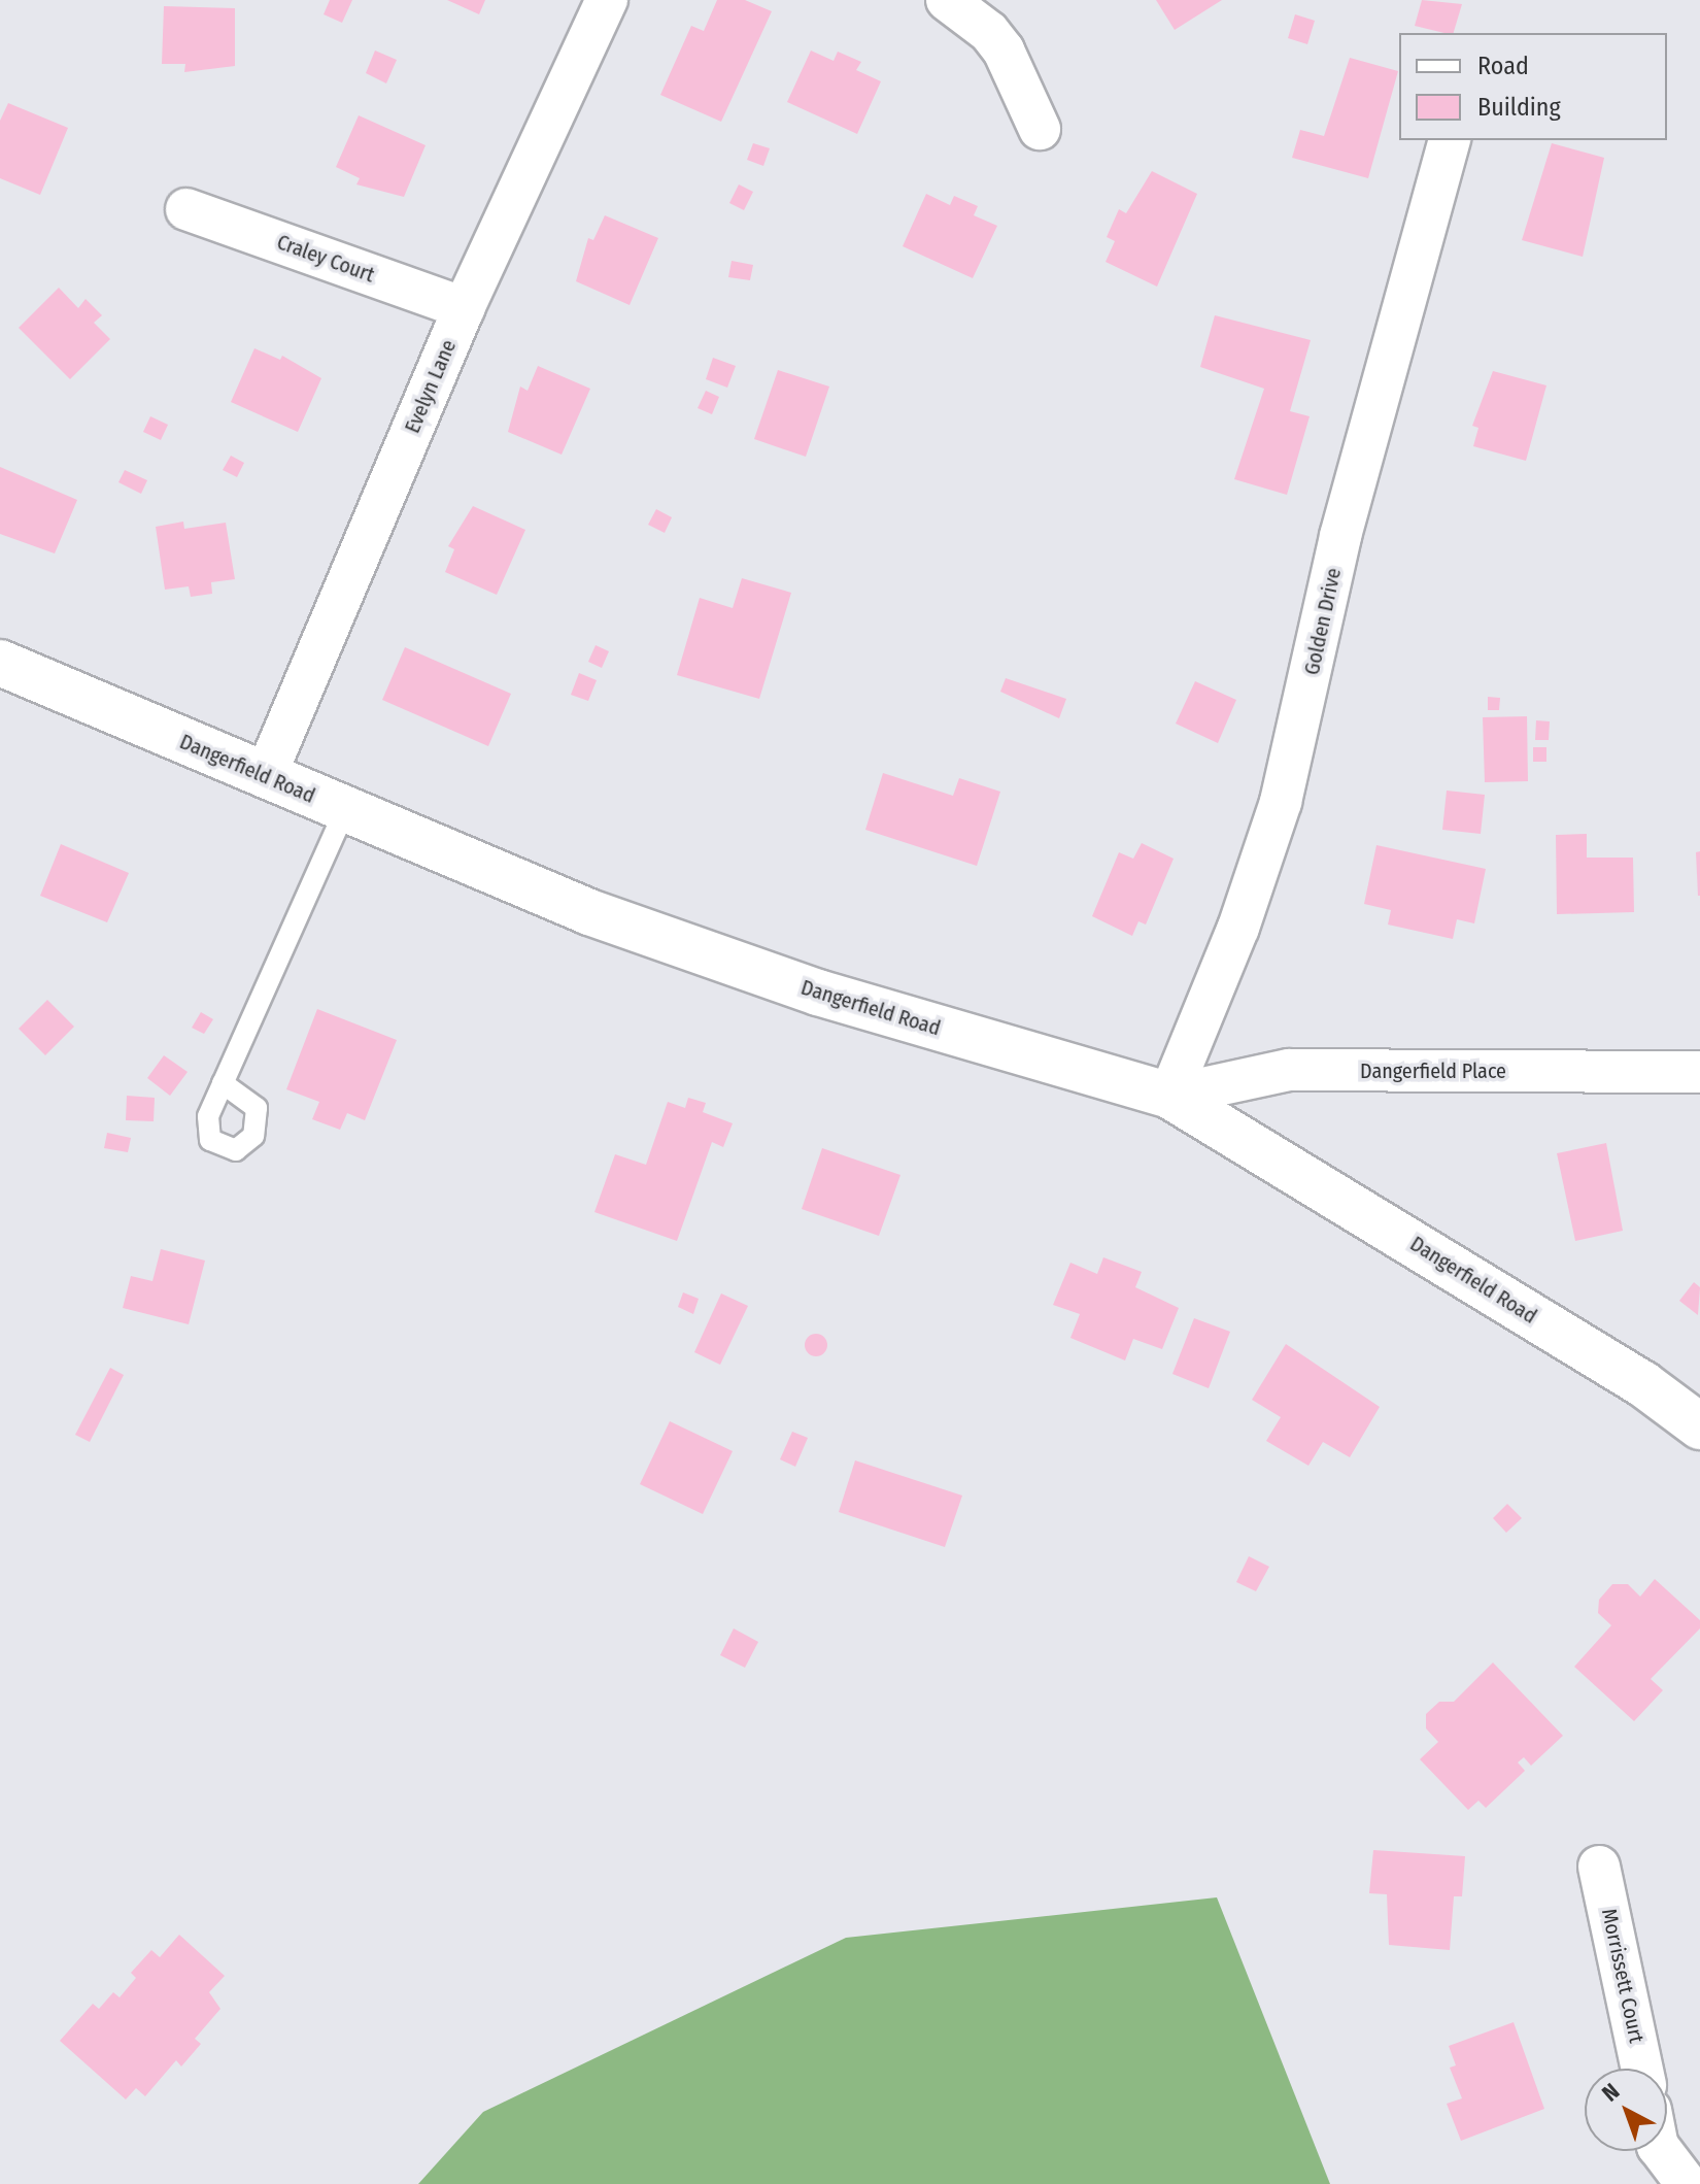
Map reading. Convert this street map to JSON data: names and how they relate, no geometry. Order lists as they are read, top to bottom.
{
  "streets": {
    "street": [
      "Craley Court",
      "Evelyn Lane",
      "Golden Drive",
      "Dangerfield Road",
      "Dangerfield Place",
      "Morrissett Court"
    ]
  },
  "crossings": [
    ["Craley Court", "Evelyn Lane"],
    ["Evelyn Lane", "Dangerfield Road"],
    ["Golden Drive", "Dangerfield Road"],
    ["Golden Drive", "Dangerfield Place"],
    ["Dangerfield Road", "Dangerfield Place"]
  ],
  "legend": ["Road", "Building"],
  "north": "top left"
}
